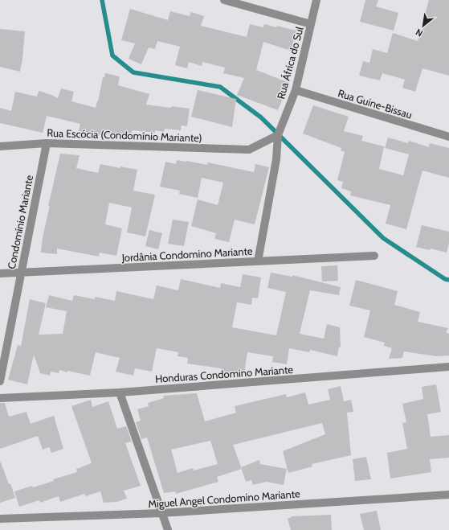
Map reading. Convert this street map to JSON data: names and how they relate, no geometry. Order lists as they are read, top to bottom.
{
  "streets": {
    "street": [
      "Rua África do Sul",
      "Rua Guine-Bissau",
      "Rua Escócia (Condomínio Mariante)",
      "Condomínio Mariante",
      "Jordânia Condomino Mariante",
      "Honduras Condomino Mariante",
      "Miguel Angel Condomino Mariante"
    ]
  },
  "crossings": [
    ["Rua África do Sul", "Rua Guine-Bissau"],
    ["Rua África do Sul", "Rua Escócia (Condomínio Mariante)"],
    ["Rua África do Sul", "Jordânia Condomino Mariante"],
    ["Rua Escócia (Condomínio Mariante)", "Condomínio Mariante"],
    ["Condomínio Mariante", "Jordânia Condomino Mariante"]
  ],
  "north": "bottom left"
}
